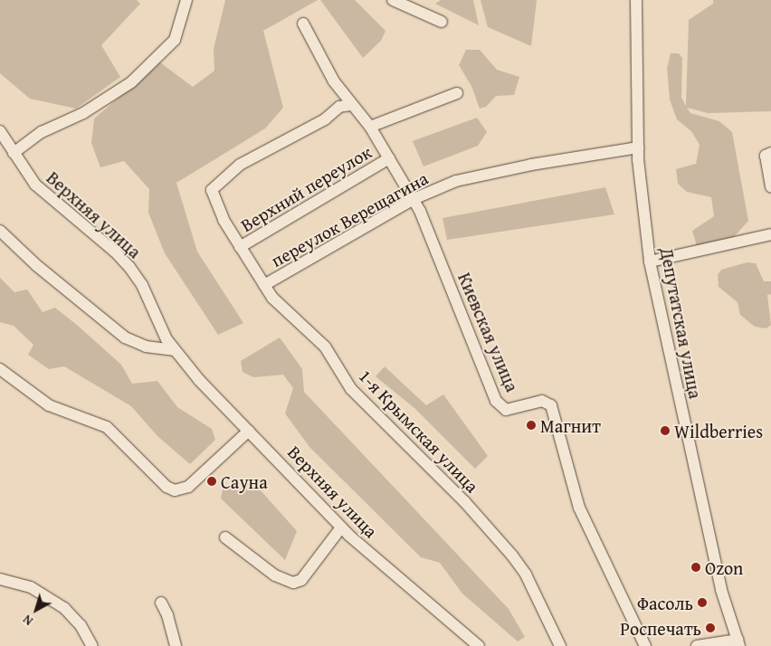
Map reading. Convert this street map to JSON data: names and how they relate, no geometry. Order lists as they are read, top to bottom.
{
  "streets": {
    "street": [
      "Верхний переулок",
      "Верхняя улица",
      "переулок Верещагина",
      "Депутатская улица",
      "Киевская улица",
      "1-я Крымская улица"
    ]
  },
  "crossings": [
    ["Верхний переулок", "Киевская улица"],
    ["Верхний переулок", "1-я Крымская улица"],
    ["переулок Верещагина", "Депутатская улица"],
    ["переулок Верещагина", "Киевская улица"],
    ["переулок Верещагина", "1-я Крымская улица"],
    ["Киевская улица", "1-я Крымская улица"]
  ],
  "places": [
    "Магнит",
    "Wildberries",
    "Сауна",
    "Ozon",
    "Фасоль",
    "Роспечать"
  ],
  "north": "bottom left"
}
